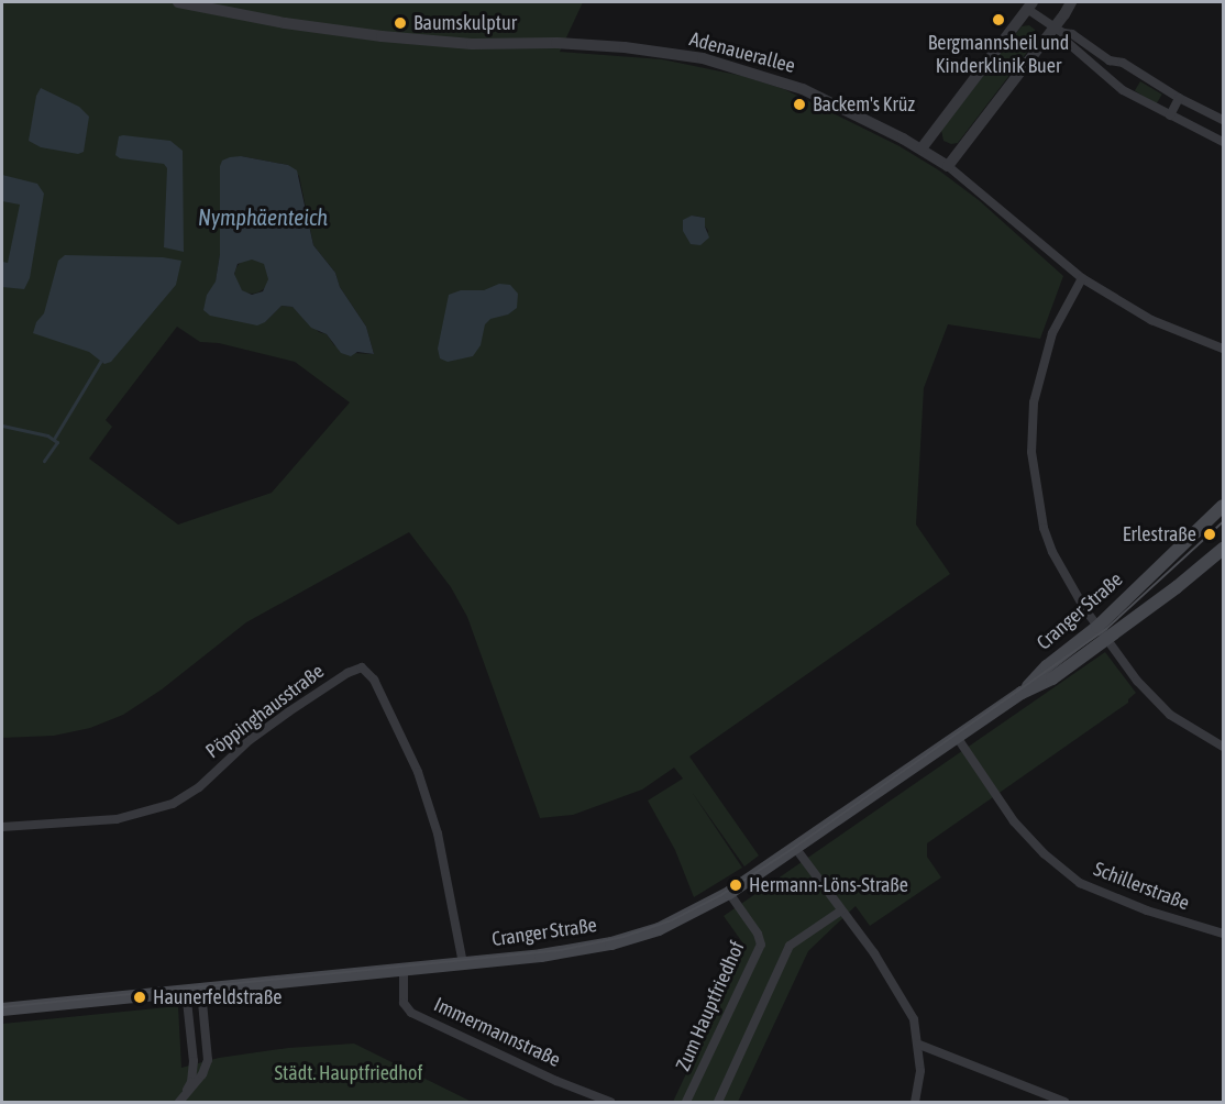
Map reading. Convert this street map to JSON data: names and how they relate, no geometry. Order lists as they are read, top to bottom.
{
  "streets": {
    "main road": ["Cranger Straße"],
    "street": [
      "Adenauerallee",
      "Pöppinghausstraße",
      "Schillerstraße",
      "Zum Hauptfriedhof",
      "Immermannstraße"
    ]
  },
  "crossings": [
    ["Cranger Straße", "Pöppinghausstraße"],
    ["Cranger Straße", "Schillerstraße"],
    ["Cranger Straße", "Zum Hauptfriedhof"],
    ["Cranger Straße", "Immermannstraße"]
  ],
  "water": ["Nymphäenteich"],
  "parks": ["Städt. Hauptfriedhof"],
  "places": [
    "Bergmannsheil und Kinderklinik Buer",
    "Baumskulptur",
    "Backem's Krüz",
    "Erlestraße",
    "Hermann-Löns-Straße",
    "Haunerfeldstraße"
  ]
}
